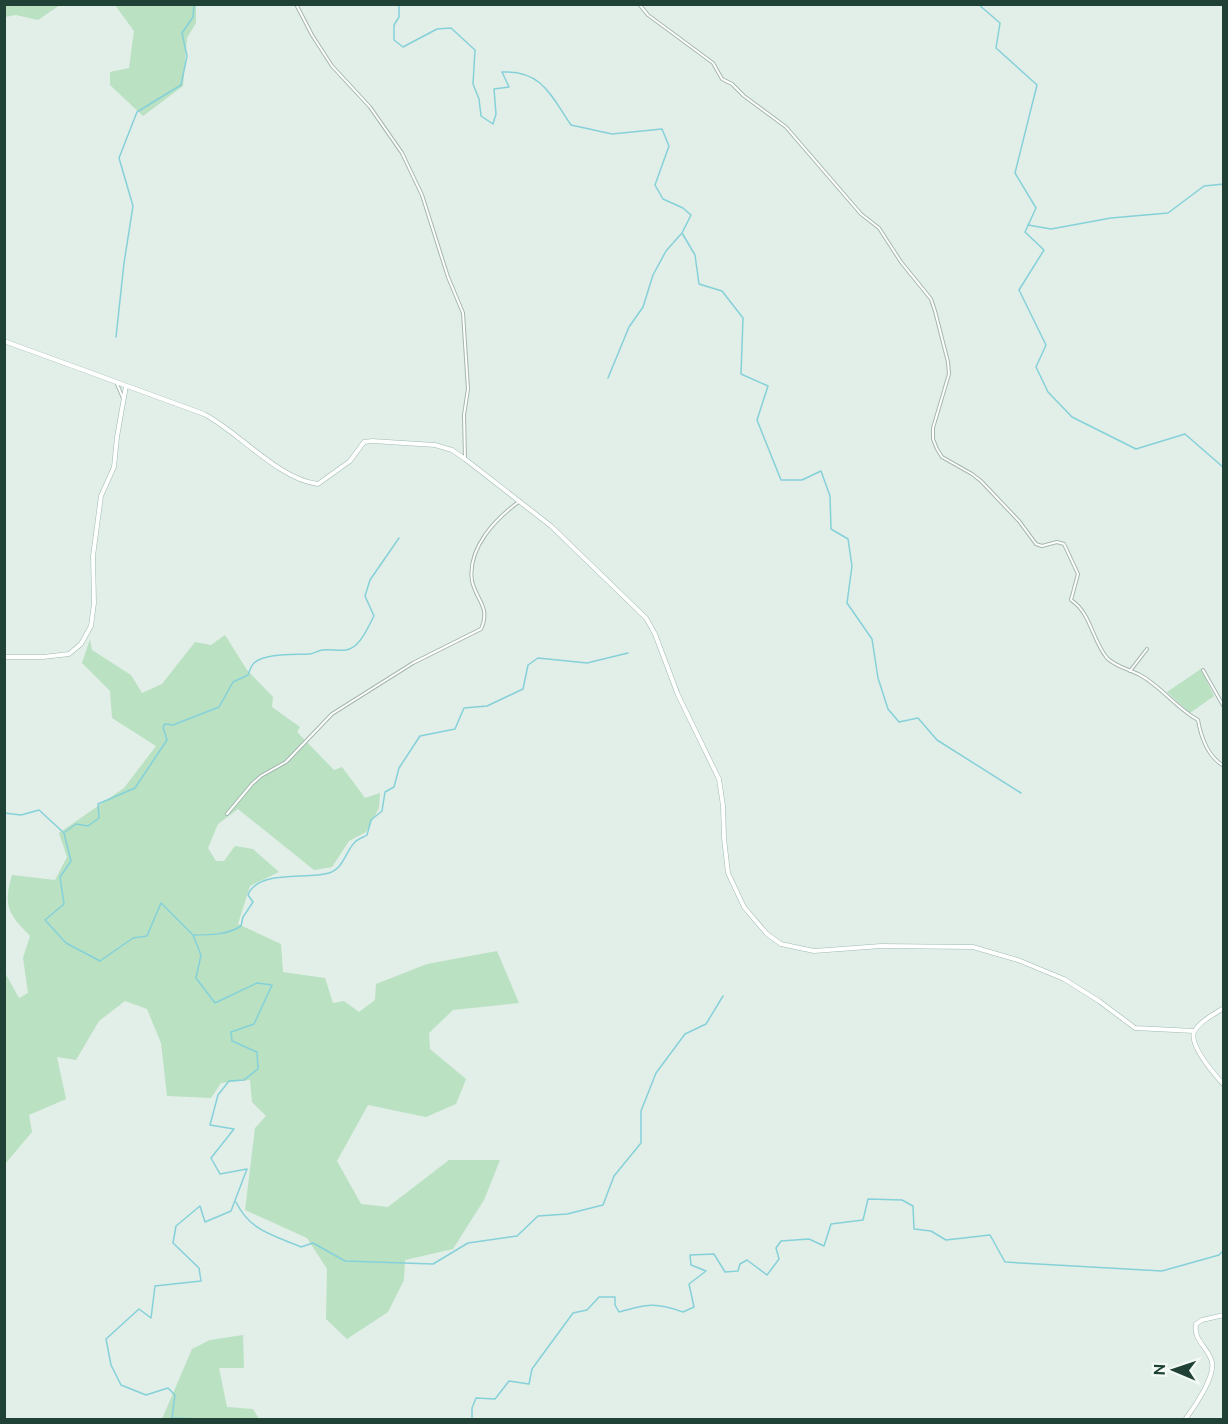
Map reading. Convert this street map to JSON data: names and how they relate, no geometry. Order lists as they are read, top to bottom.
{
  "north": "left"
}
